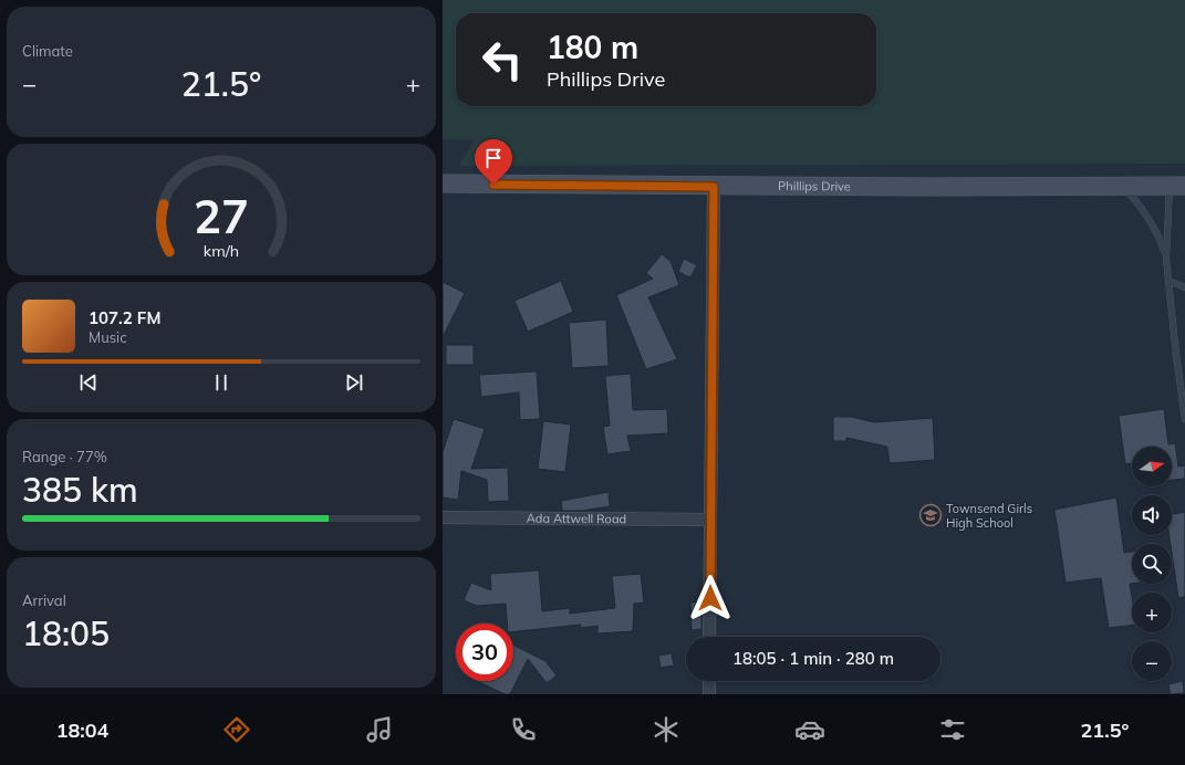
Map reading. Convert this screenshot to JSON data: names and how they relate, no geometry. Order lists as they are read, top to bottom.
{
  "streets": {
    "main road": ["Phillips Drive"],
    "street": ["Ada Attwell Road"]
  },
  "places": {
    "school or university": ["Townsend Girls High School"]
  },
  "north": "right",
  "page": {
    "tile": [
      "Climate",
      ["Range · 77%", "385 km"],
      ["Arrival", "18:05"]
    ],
    "turn": ["180 m", "Phillips Drive"],
    "heat": ["−", "21.5°", "+"],
    "song": ["107.2 FM", "Music"],
    "map_buttons": ["+", "−"],
    "limit": "30",
    "trip": "18:05 · 1 min · 280 m",
    "tabs": ["18:04", "21.5°"],
    "gauge": ["27", "km/h"]
  }
}
